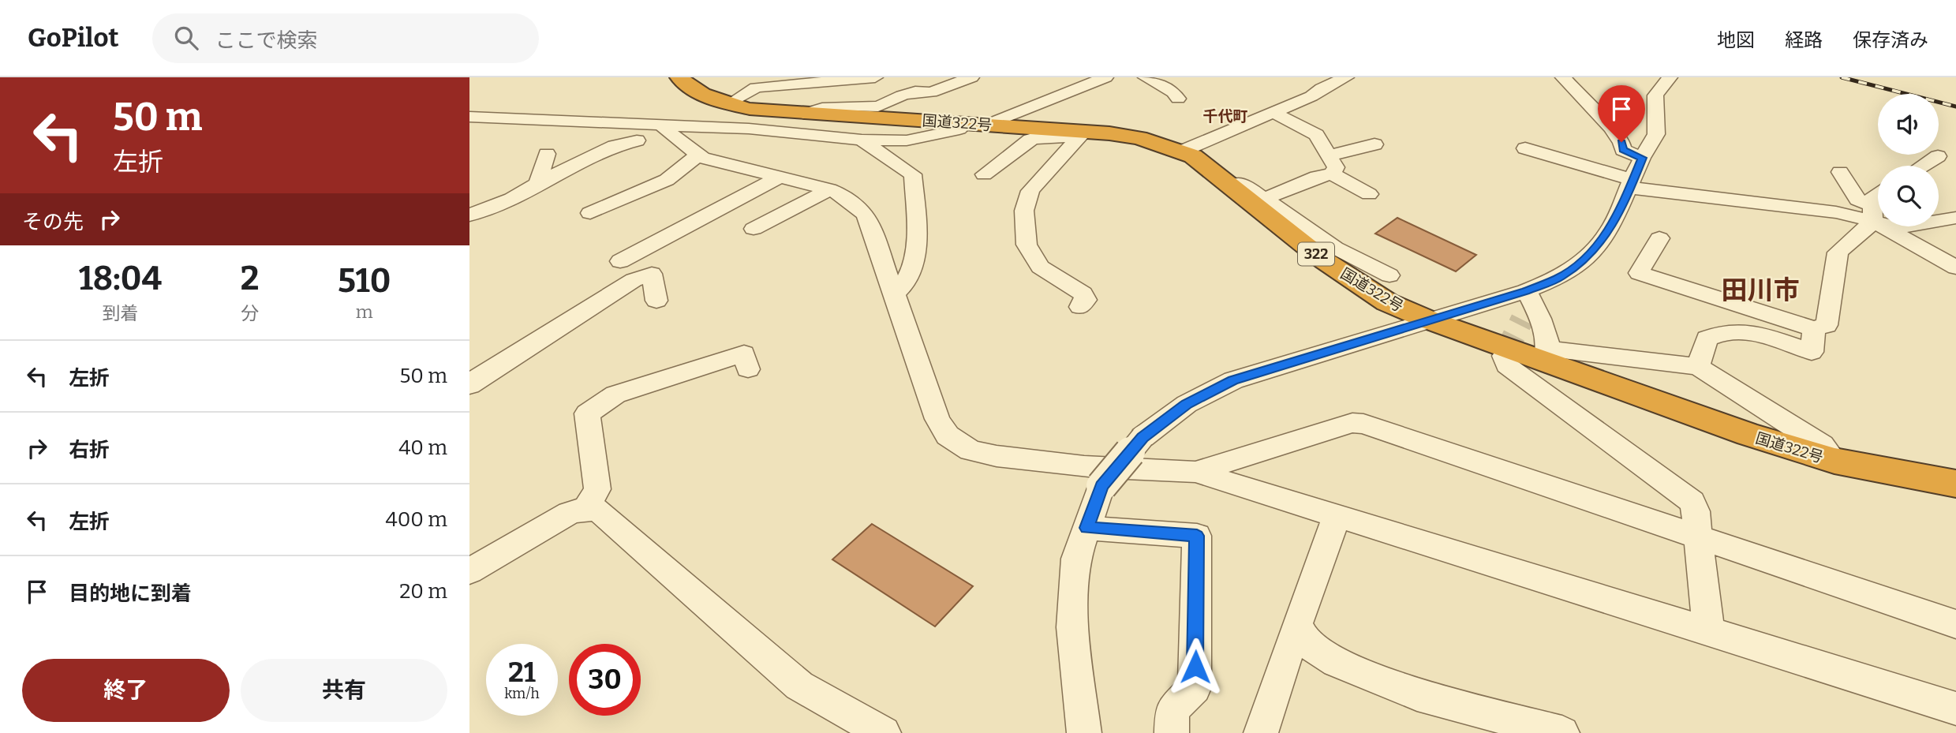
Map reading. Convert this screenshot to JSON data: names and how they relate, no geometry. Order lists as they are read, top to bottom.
{
  "streets": {
    "highway": ["国道322号", "322"]
  },
  "districts": ["千代町", "田川市"],
  "page": {
    "header": "GoPilot",
    "search": "ここで検索",
    "nav": ["地図", "経路", "保存済み"],
    "turn": ["50 m", "左折"],
    "then": "その先",
    "eta": [
      "18:04",
      "到着",
      "2",
      "分",
      "510",
      "m"
    ],
    "list": [
      {
        "name": "左折",
        "value": "50 m"
      },
      {
        "name": "右折",
        "value": "40 m"
      },
      {
        "name": "左折",
        "value": "400 m"
      },
      {
        "name": "目的地に到着",
        "value": "20 m"
      }
    ],
    "speed": "21 km/h",
    "limit": "30",
    "buttons": ["終了", "共有"]
  }
}
